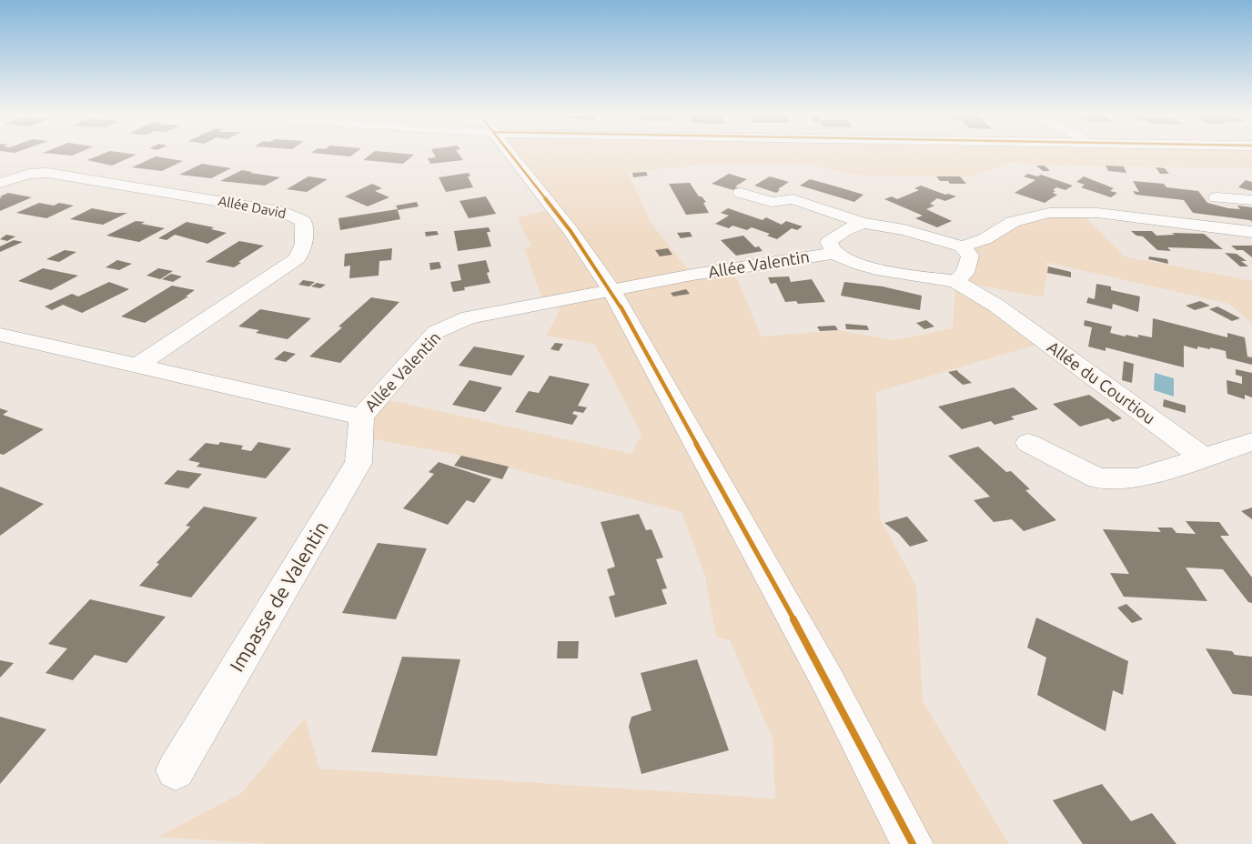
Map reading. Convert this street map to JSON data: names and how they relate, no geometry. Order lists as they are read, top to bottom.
{
  "streets": {
    "street": [
      "Allée David",
      "Allée Valentin",
      "Allée du Courtiou",
      "Impasse de Valentin"
    ]
  },
  "crossings": [
    ["Allée David", "Allée Valentin"],
    ["Allée Valentin", "Impasse de Valentin"]
  ]
}
